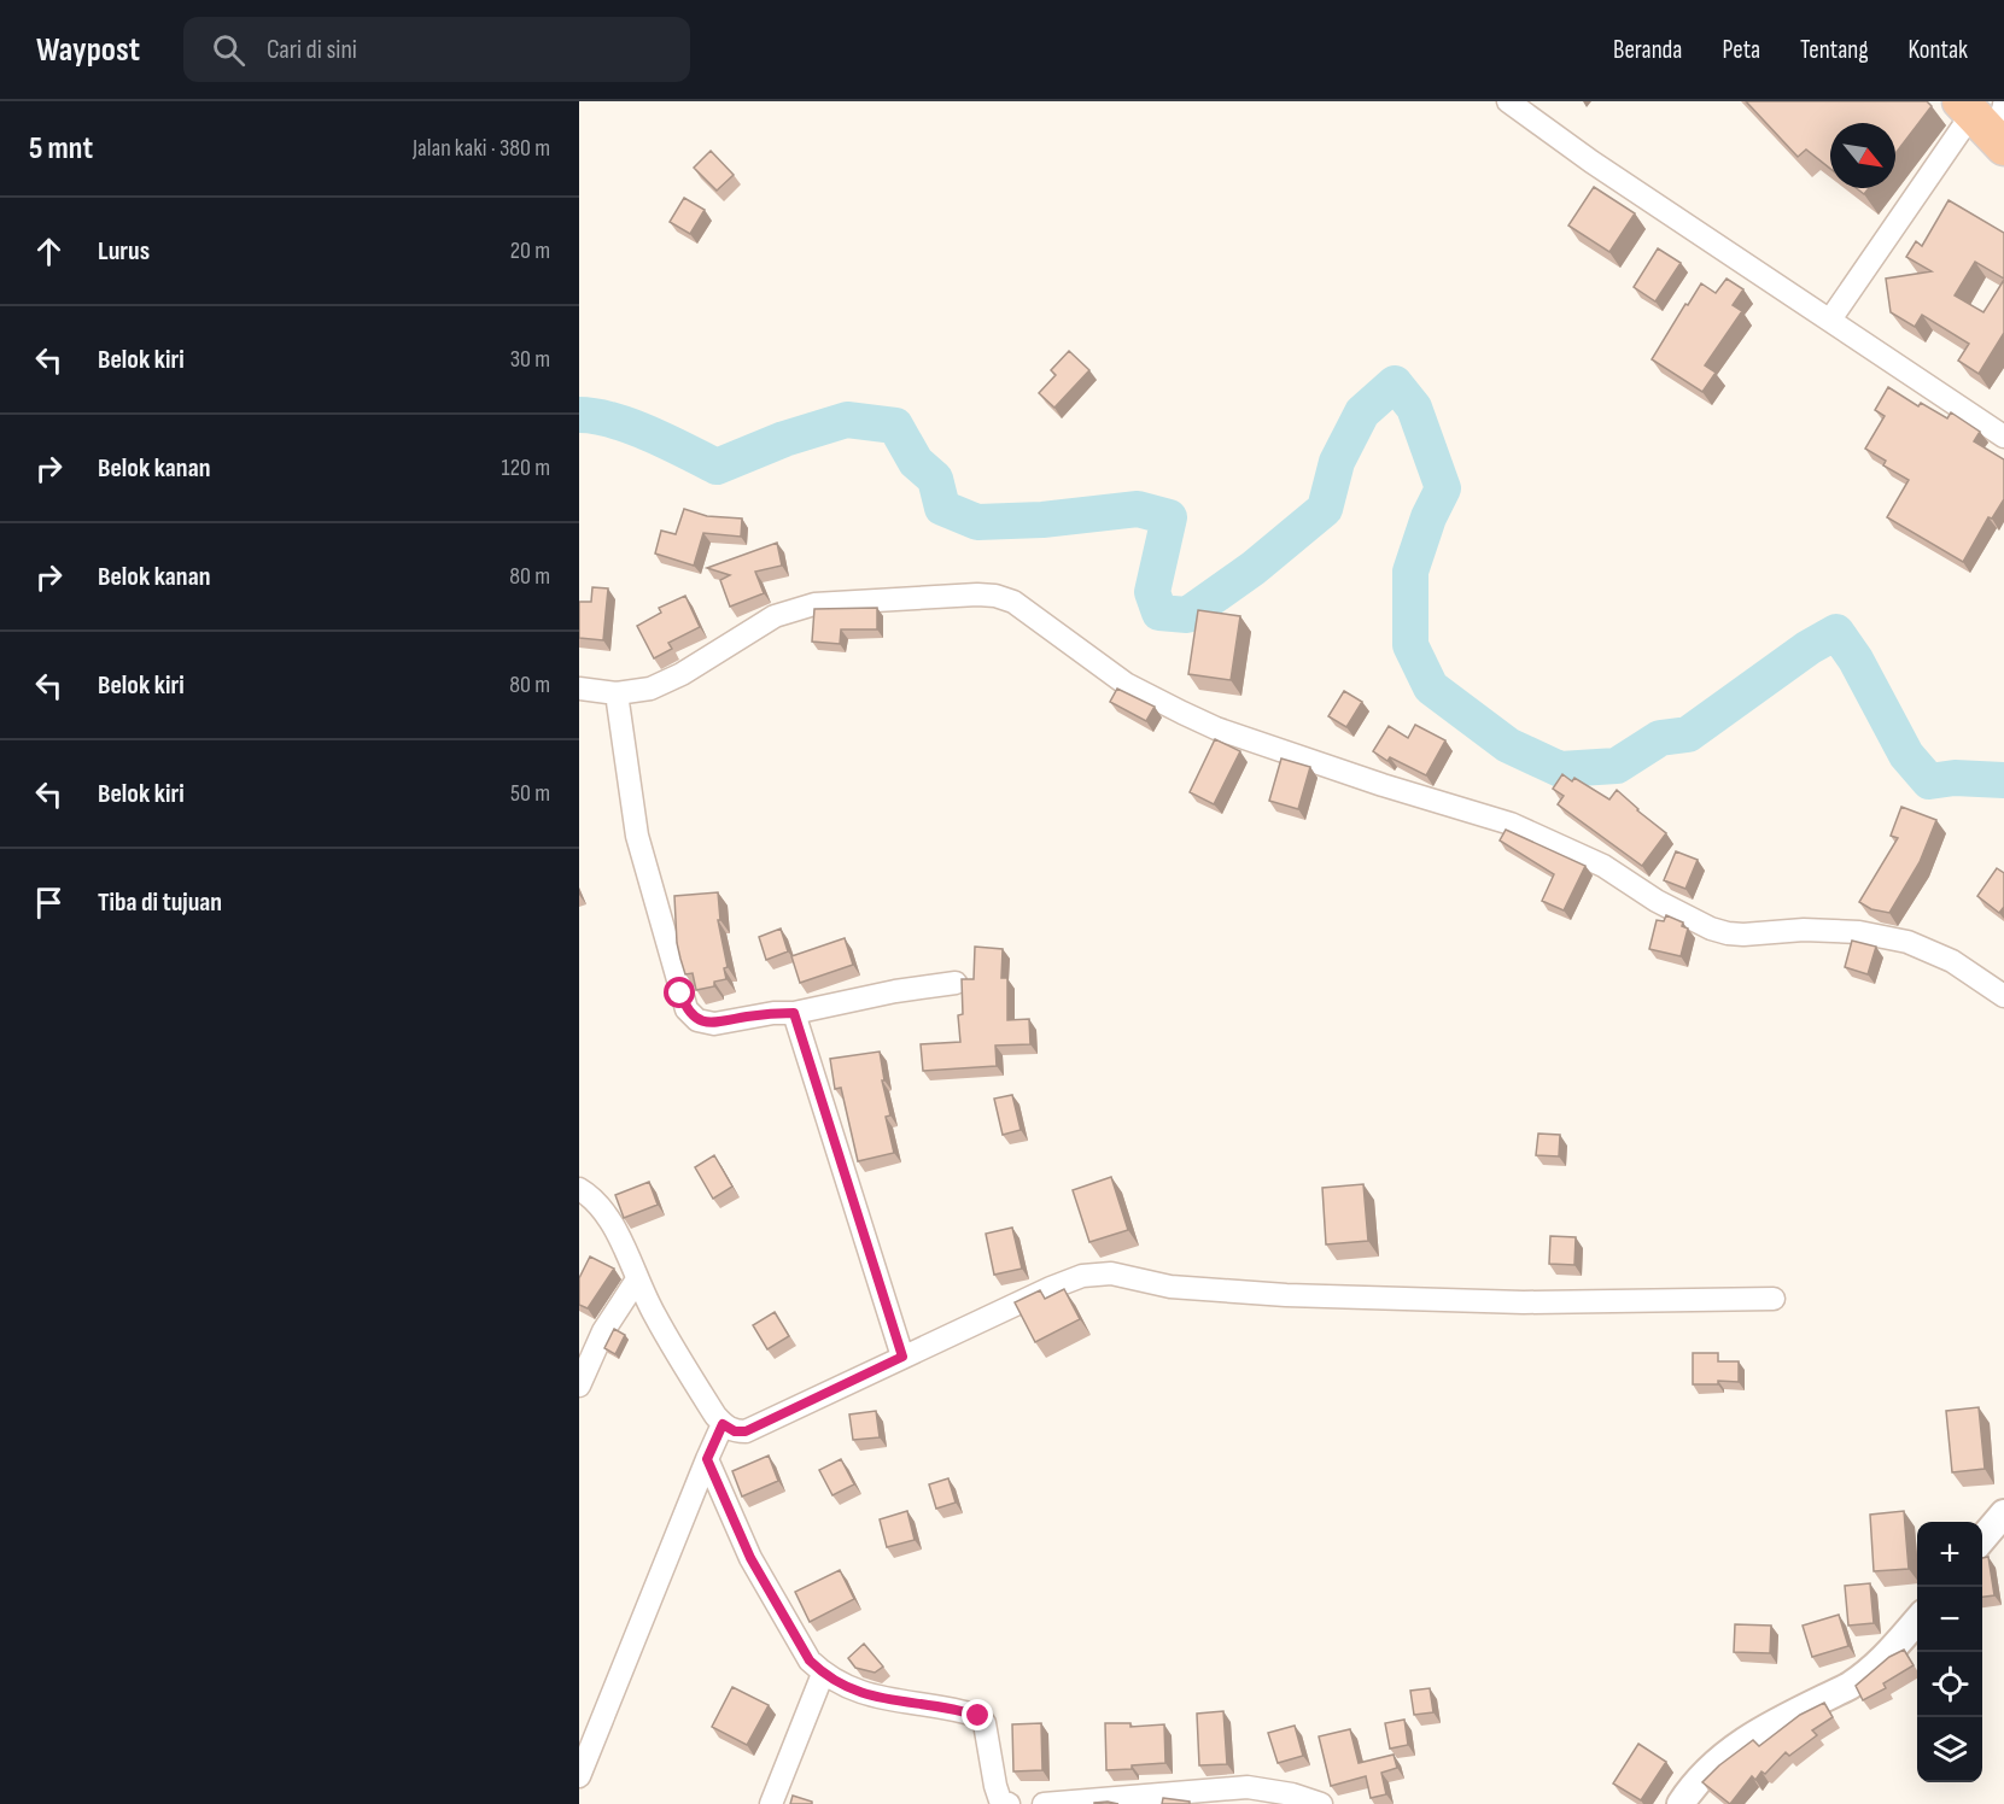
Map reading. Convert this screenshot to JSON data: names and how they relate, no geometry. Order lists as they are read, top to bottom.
{
  "north": "bottom right",
  "page": {
    "header": "Waypost",
    "search": "Cari di sini",
    "nav": [
      "Beranda",
      "Peta",
      "Tentang",
      "Kontak"
    ],
    "heading": ["5 mnt", "Jalan kaki · 380 m"],
    "list": [
      ["Lurus", "20 m"],
      ["Belok kiri", "30 m"],
      ["Belok kanan", "120 m"],
      ["Belok kanan", "80 m"],
      ["Belok kiri", "80 m"],
      ["Belok kiri", "50 m"],
      "Tiba di tujuan"
    ],
    "map_buttons": ["+", "−"]
  }
}
